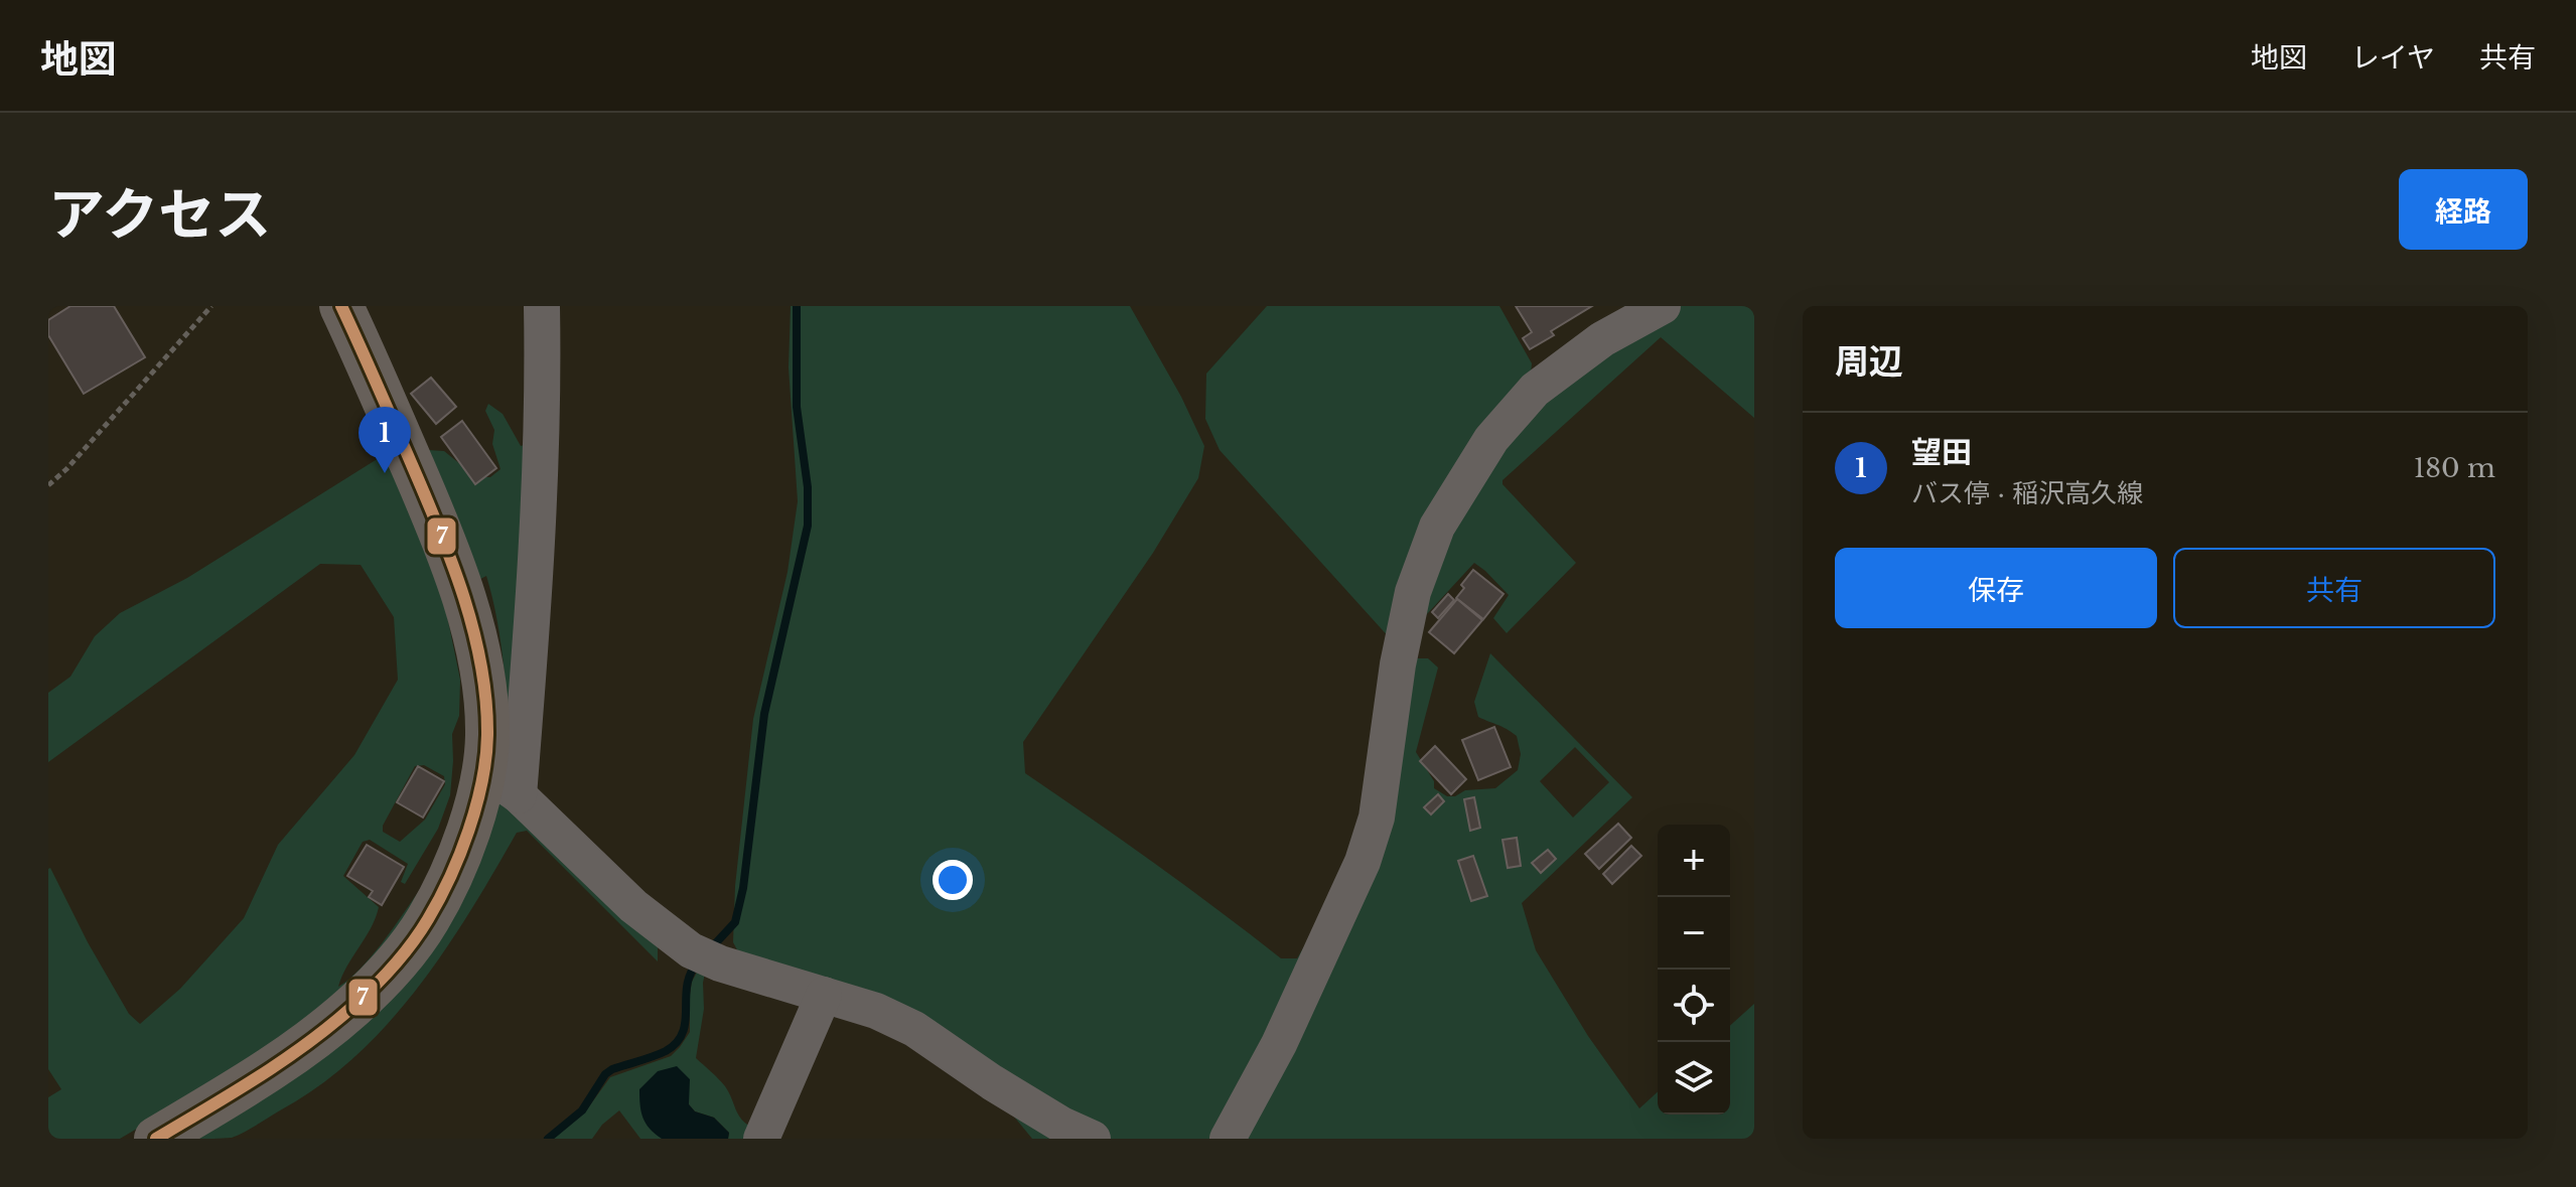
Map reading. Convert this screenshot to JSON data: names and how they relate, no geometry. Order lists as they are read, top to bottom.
{
  "lines": ["transit line 7"],
  "page": {
    "header": "地図",
    "nav": ["地図", "レイヤ", "共有"],
    "title": "アクセス",
    "buttons": [
      "経路",
      ["保存", "共有"]
    ],
    "heading": "周辺",
    "pins": "1",
    "list": [
      {
        "mark": "1",
        "name": "望田",
        "note": "バス停 · 稲沢高久線",
        "value": "180 m"
      }
    ],
    "map_buttons": ["+", "−"]
  }
}
